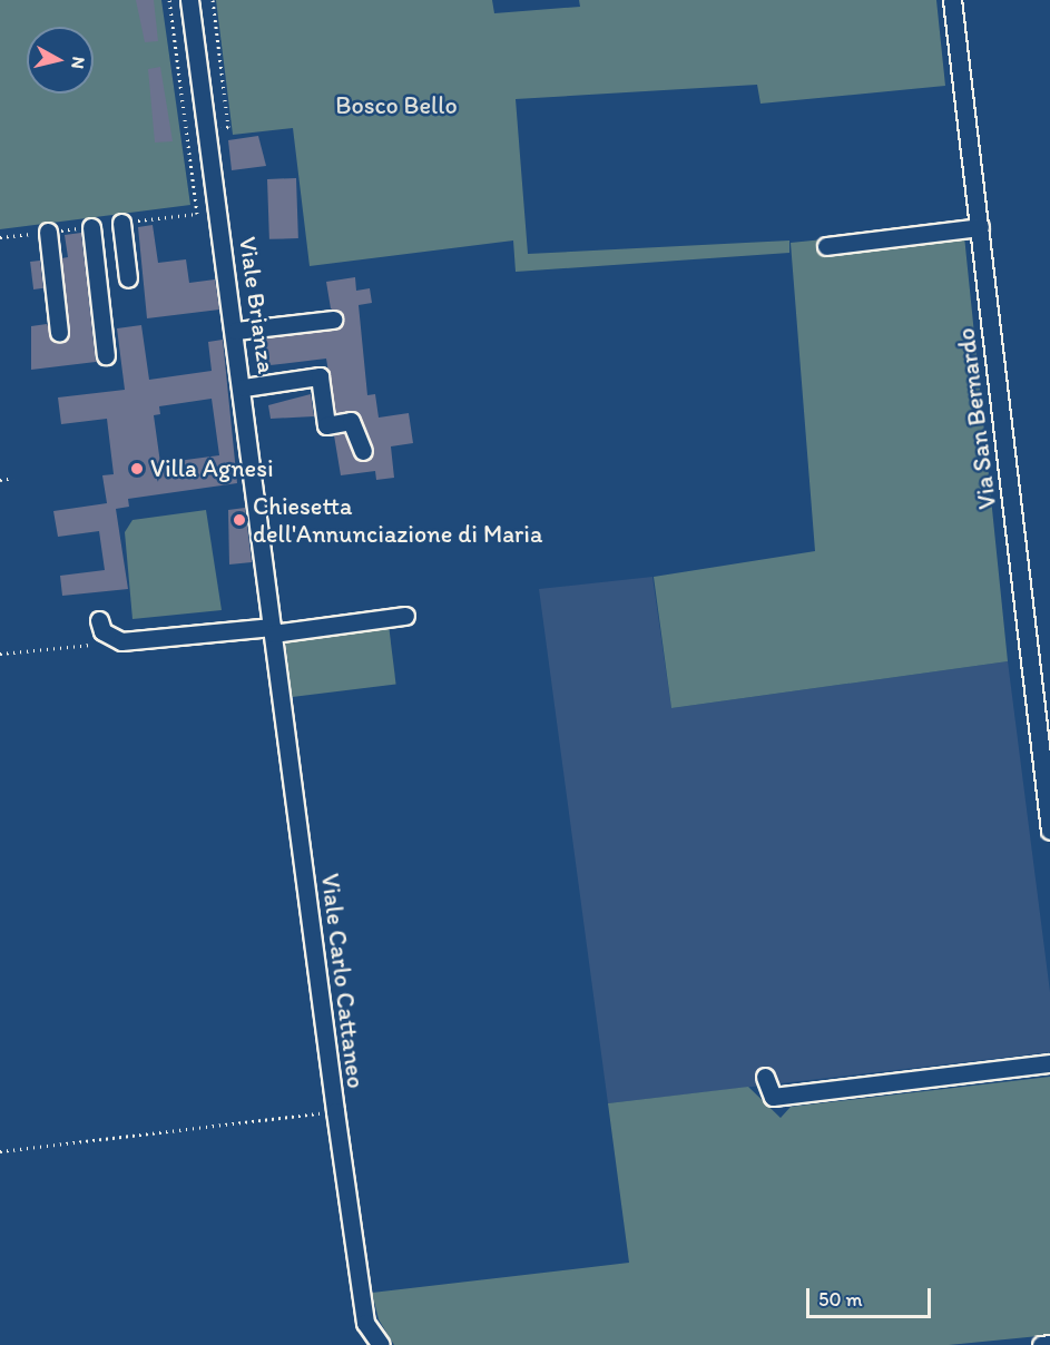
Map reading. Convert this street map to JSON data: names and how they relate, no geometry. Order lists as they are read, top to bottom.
{
  "streets": {
    "street": ["Viale Brianza", "Via San Bernardo", "Viale Carlo Cattaneo"]
  },
  "crossings": [
    ["Viale Brianza", "Viale Carlo Cattaneo"]
  ],
  "parks": ["Bosco Bello"],
  "places": ["Villa Agnesi", "Chiesetta dell'Annunciazione di Maria"],
  "scale_bar": "50 m",
  "north": "right"
}
